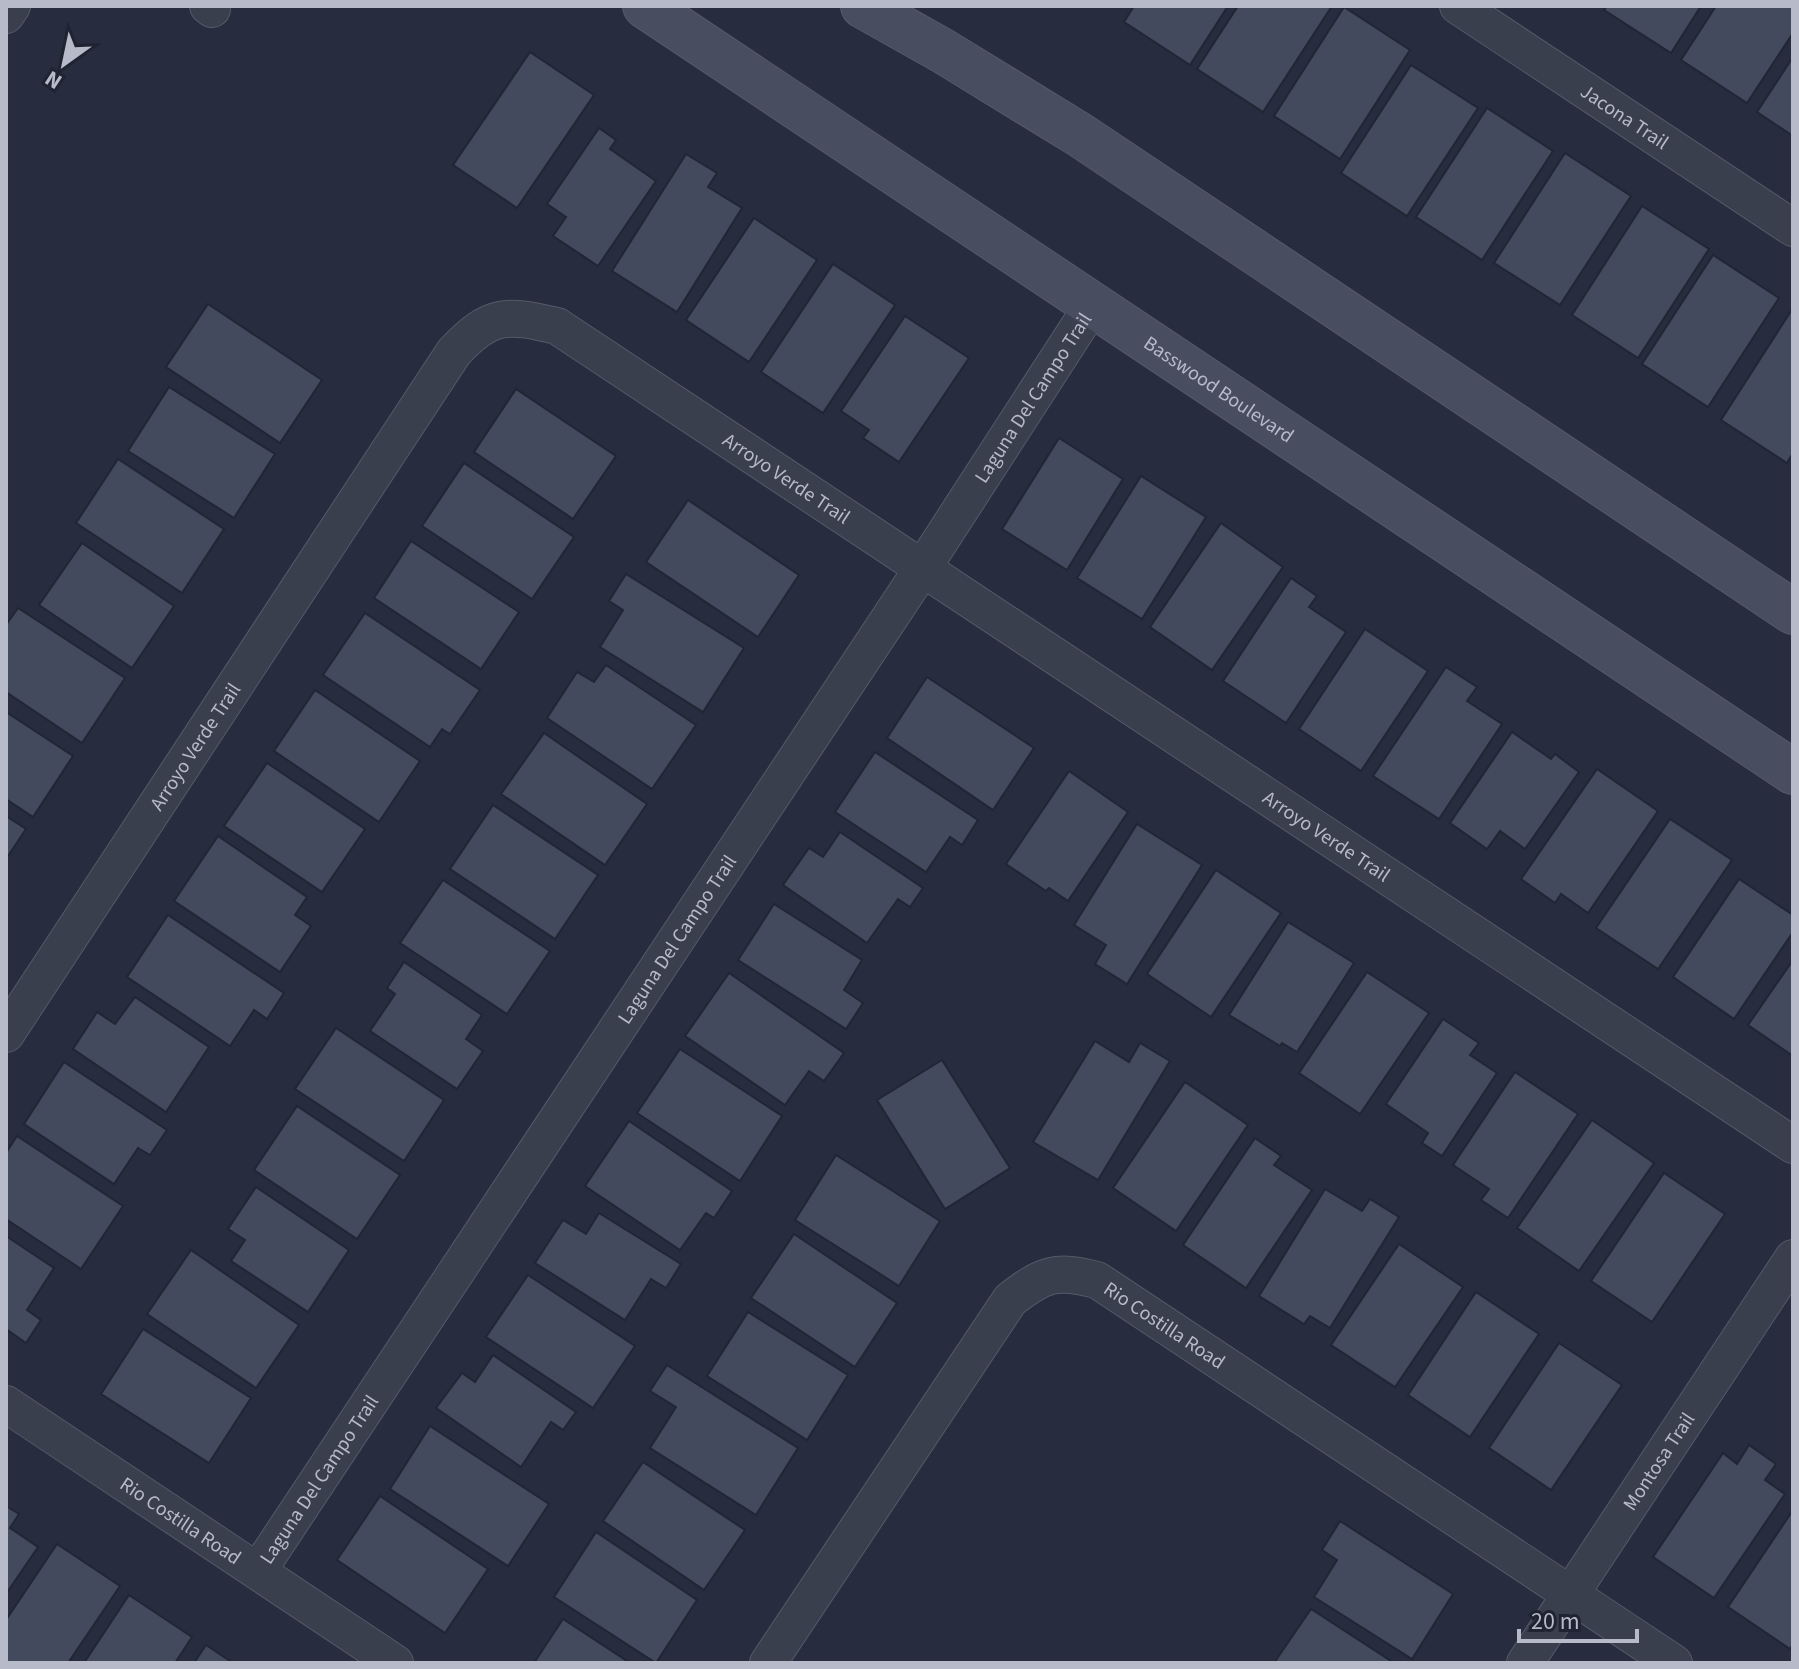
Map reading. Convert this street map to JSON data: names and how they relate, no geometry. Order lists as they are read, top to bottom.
{
  "streets": {
    "main road": ["Basswood Boulevard"],
    "street": [
      "Jacona Trail",
      "Laguna Del Campo Trail",
      "Arroyo Verde Trail",
      "Rio Costilla Road",
      "Montosa Trail"
    ]
  },
  "crossings": [
    ["Basswood Boulevard", "Laguna Del Campo Trail"],
    ["Laguna Del Campo Trail", "Arroyo Verde Trail"],
    ["Laguna Del Campo Trail", "Rio Costilla Road"],
    ["Rio Costilla Road", "Montosa Trail"]
  ],
  "scale_bar": "20 m",
  "north": "bottom left"
}
